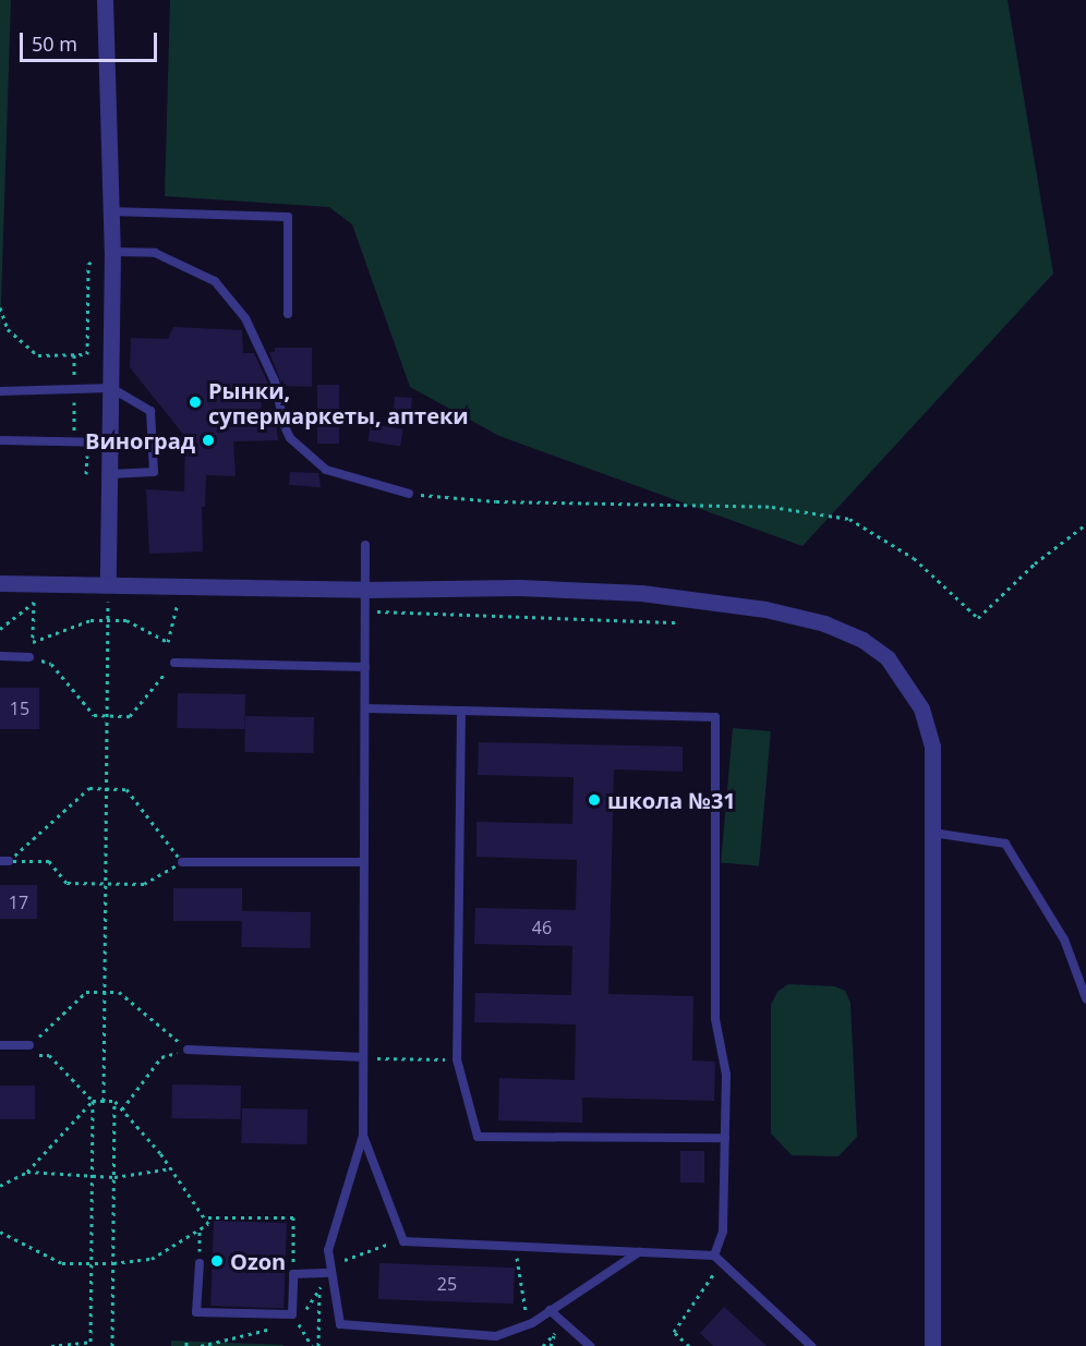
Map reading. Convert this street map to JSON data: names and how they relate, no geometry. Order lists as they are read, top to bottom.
{
  "places": [
    "Рынки, супермаркеты, аптеки",
    "Виноград",
    "школа №31",
    "Ozon"
  ],
  "house_numbers": [
    "15",
    "17",
    "46",
    "25"
  ],
  "scale_bar": "50 m"
}
